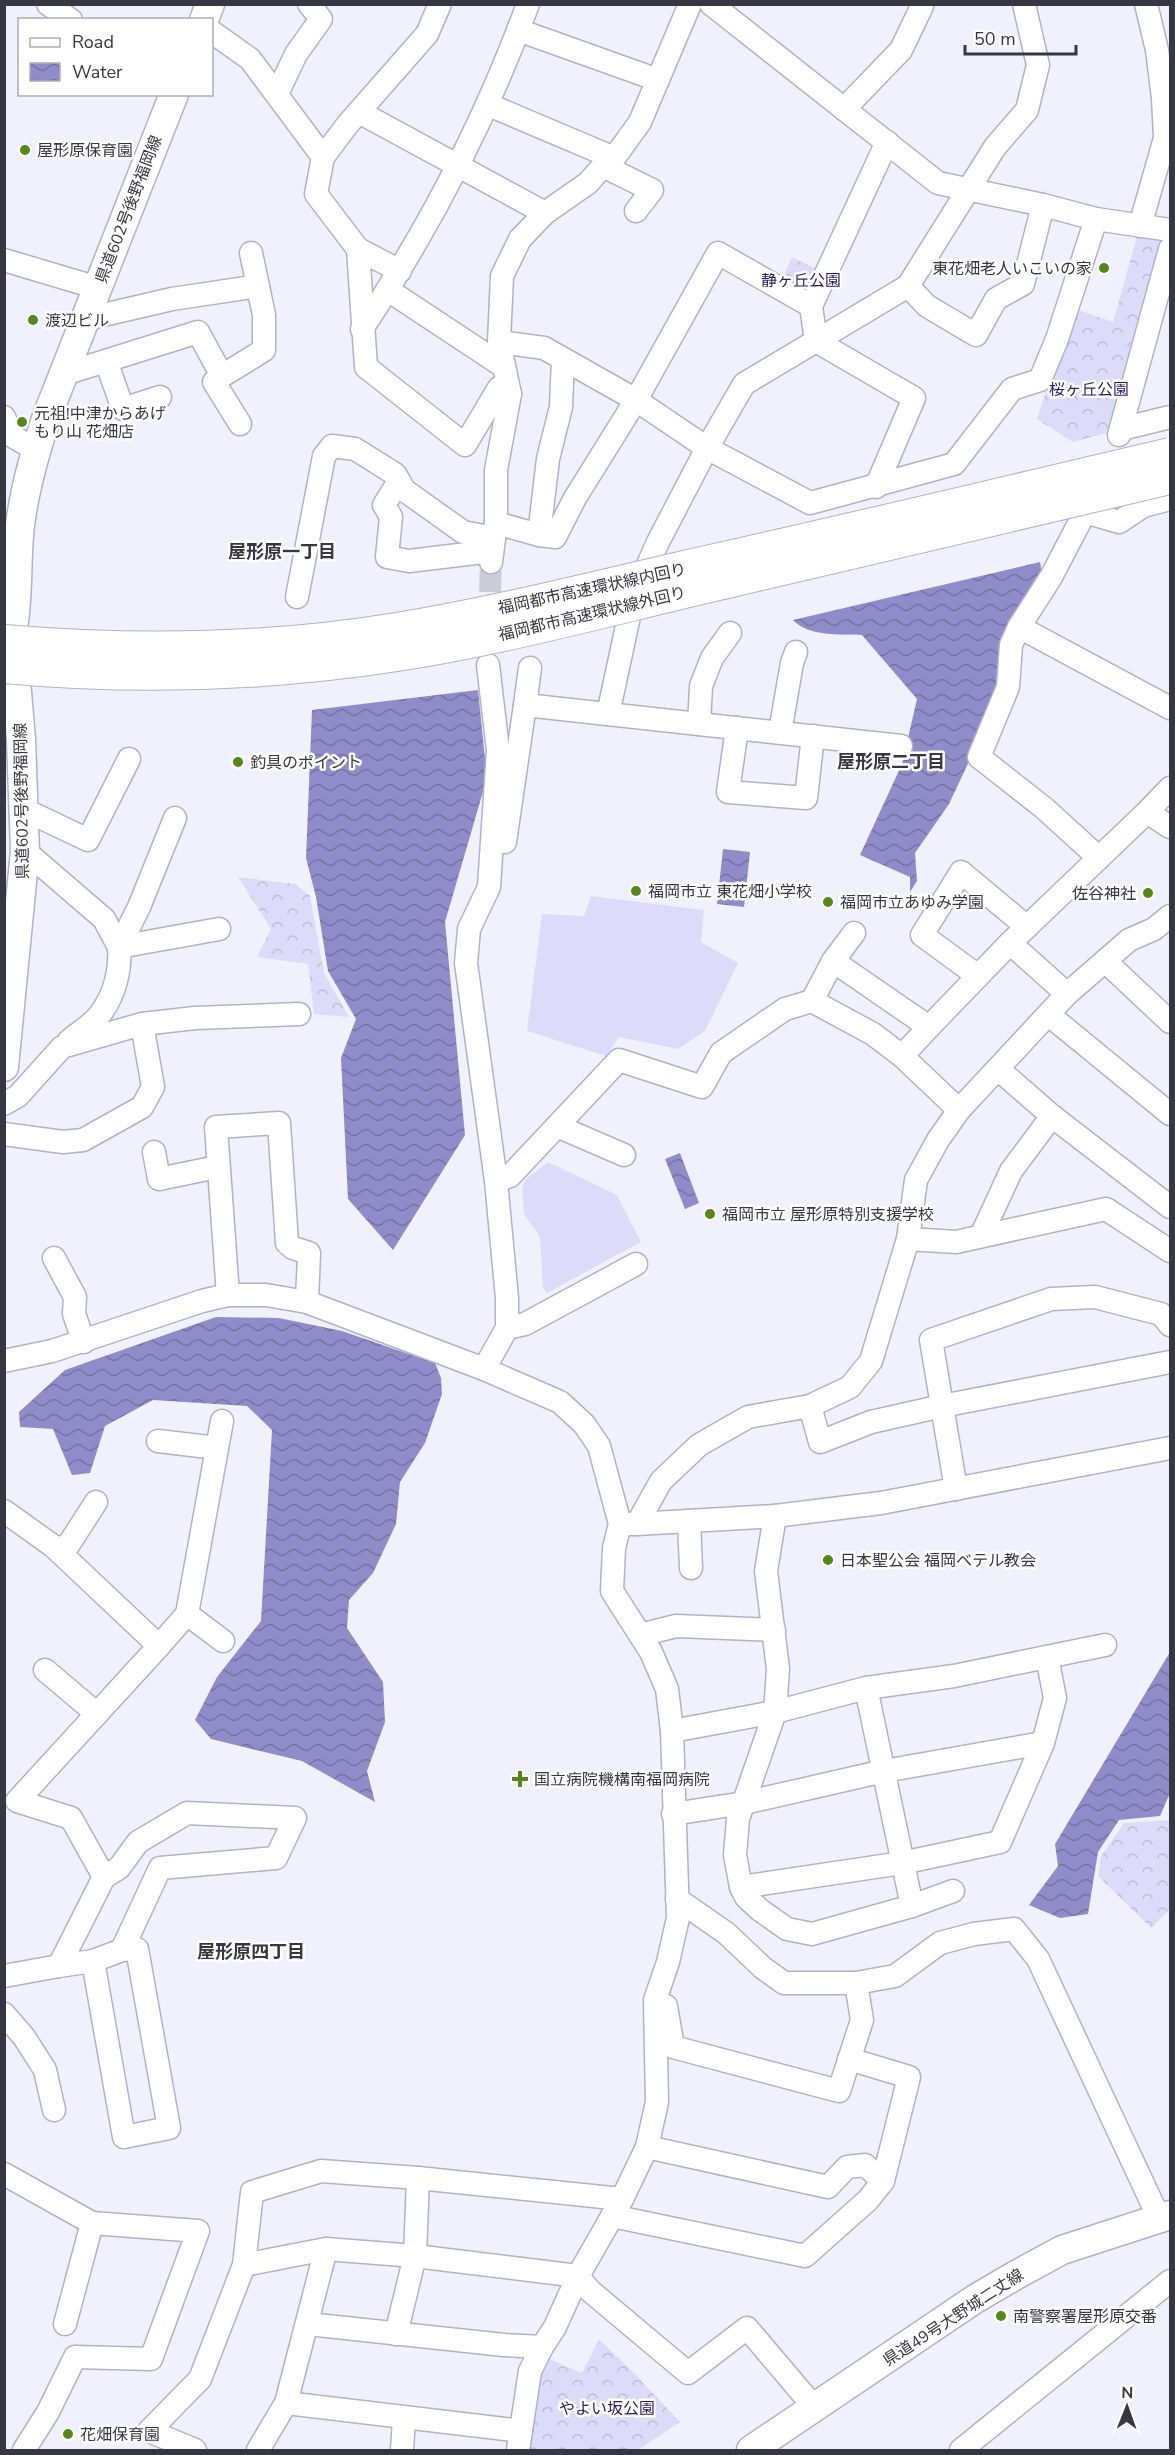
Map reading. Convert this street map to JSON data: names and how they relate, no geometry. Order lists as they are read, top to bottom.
{
  "streets": {
    "highway": ["福岡都市高速環状線内回り", "福岡都市高速環状線外回り"],
    "main road": ["県道602号後野福岡線", "県道49号大野城二丈線"]
  },
  "districts": ["屋形原一丁目", "屋形原二丁目", "屋形原四丁目"],
  "parks": ["静ヶ丘公園", "桜ヶ丘公園", "やよい坂公園"],
  "places": {
    "other": [
      "屋形原保育園",
      "東花畑老人いこいの家",
      "渡辺ビル",
      "元祖!中津からあげ もり山 花畑店",
      "釣具のポイント",
      "福岡市立 東花畑小学校",
      "佐谷神社",
      "福岡市立あゆみ学園",
      "福岡市立 屋形原特別支援学校",
      "日本聖公会 福岡ベテル教会",
      "南警察署屋形原交番",
      "花畑保育園"
    ],
    "health": ["国立病院機構南福岡病院"]
  },
  "legend": ["Road", "Water"],
  "scale_bar": "50 m",
  "north": "top"
}
